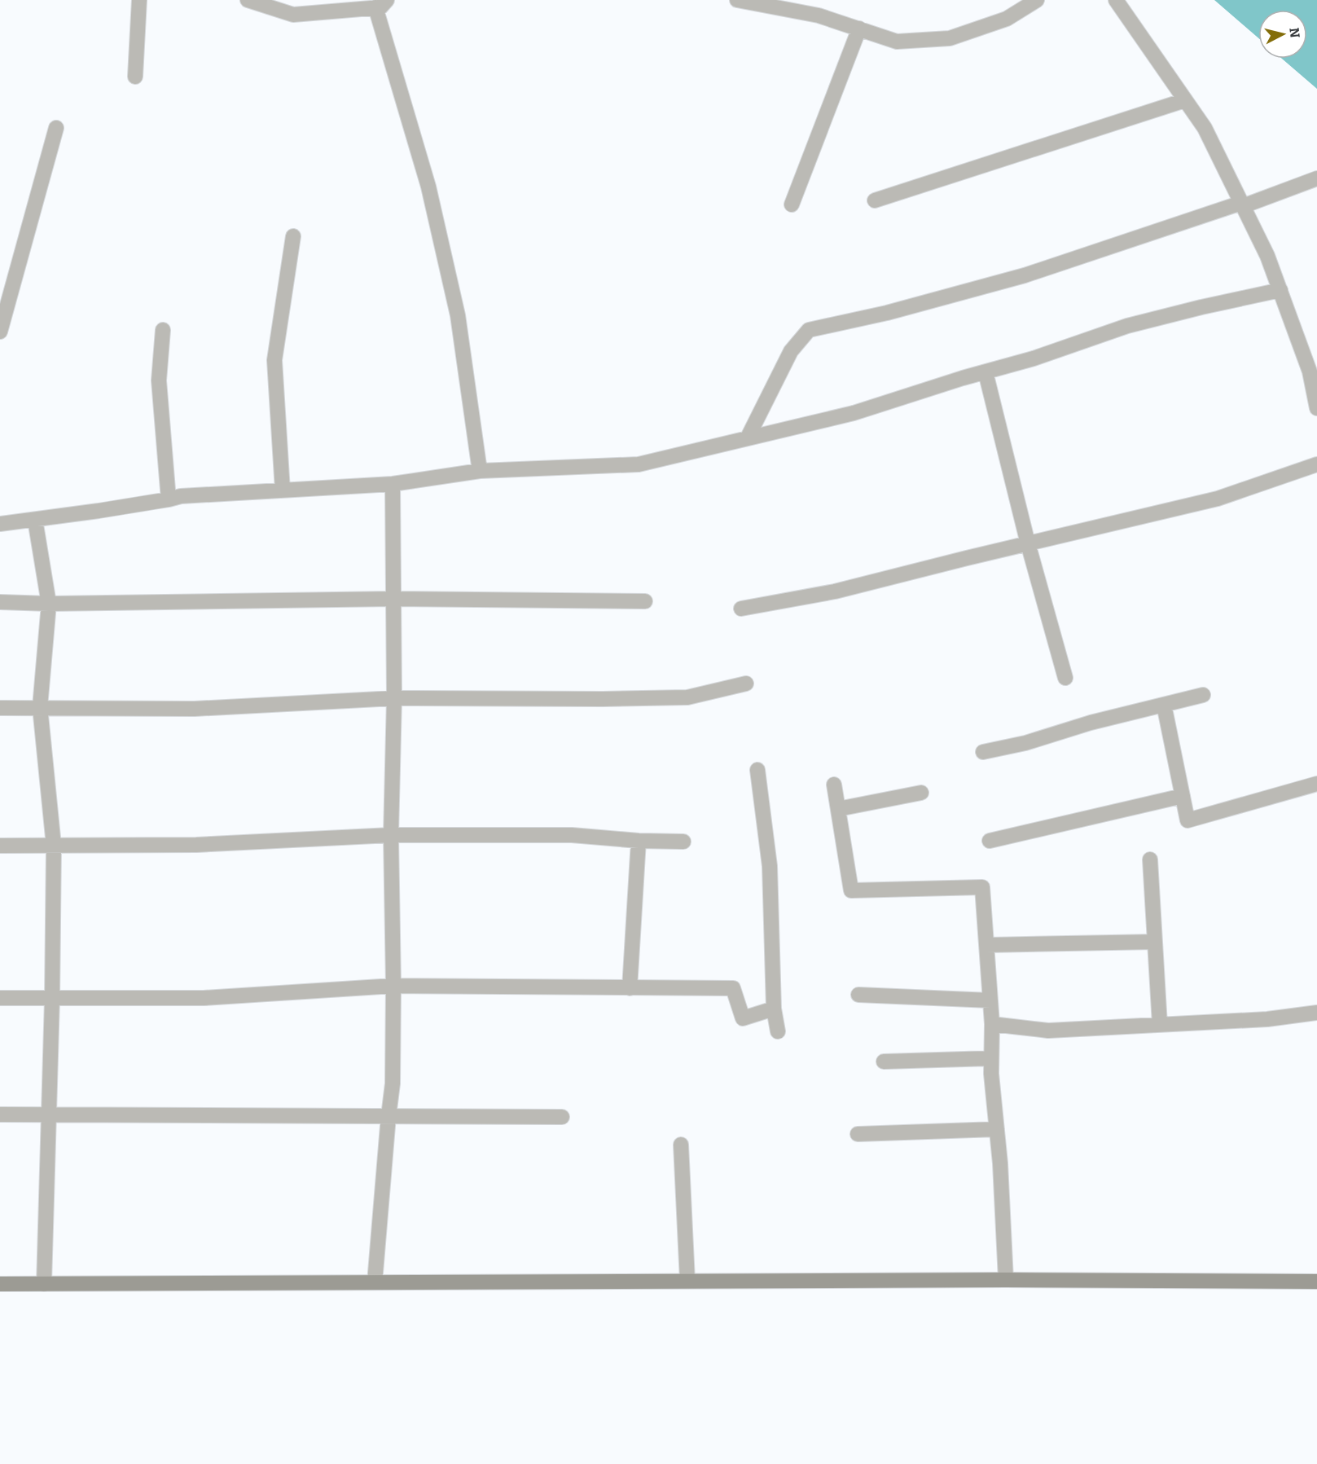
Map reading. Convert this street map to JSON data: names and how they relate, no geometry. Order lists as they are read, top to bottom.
{
  "north": "right"
}
